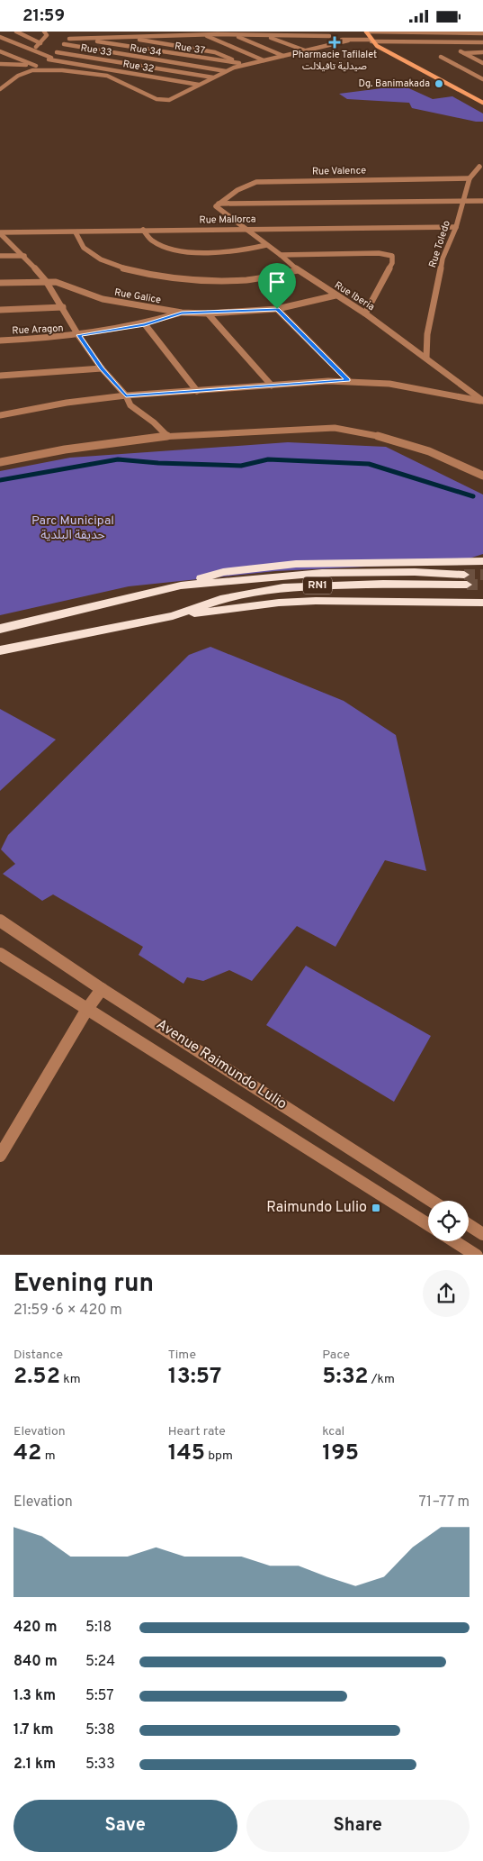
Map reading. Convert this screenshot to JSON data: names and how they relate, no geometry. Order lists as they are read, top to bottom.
{
  "streets": {
    "highway": ["RN1"],
    "street": [
      "Rue 37",
      "Rue 33",
      "Rue 34",
      "Rue 32",
      "Rue Valence",
      "Rue Mallorca",
      "Rue Toledo",
      "Rue Galice",
      "Rue Iberia",
      "Rue Aragon",
      "Avenue Raimundo Lulio"
    ]
  },
  "crossings": [
    ["Rue Valence", "Rue Toledo"],
    ["Rue Valence", "Rue Iberia"],
    ["Rue Mallorca", "Rue Toledo"],
    ["Rue Mallorca", "Rue Iberia"],
    ["Rue Toledo", "Rue Iberia"],
    ["Rue Galice", "Rue Iberia"],
    ["Rue Galice", "Rue Aragon"]
  ],
  "parks": ["Parc Municipal حديقة البلدية"],
  "places": {
    "health": ["Pharmacie Tafilalet صيدلية تافيلالت"],
    "other": ["Dg. Banimakada"],
    "transit": ["Raimundo Lulio"]
  },
  "page": {
    "status": "21:59",
    "heading": ["Evening run", "21:59 · 6 × 420 m"],
    "stats": [
      ["Distance", "2.52 km"],
      ["Time", "13:57"],
      ["Pace", "5:32 /km"],
      ["Elevation", "42 m"],
      ["Heart rate", "145 bpm"],
      ["kcal", "195"]
    ],
    "chart": ["Elevation", "71–77 m"],
    "list": [
      {
        "name": "420 m",
        "note": "5:18"
      },
      {
        "name": "840 m",
        "note": "5:24"
      },
      {
        "name": "1.3 km",
        "note": "5:57"
      },
      {
        "name": "1.7 km",
        "note": "5:38"
      },
      {
        "name": "2.1 km",
        "note": "5:33"
      }
    ],
    "buttons": ["Save", "Share"]
  }
}
